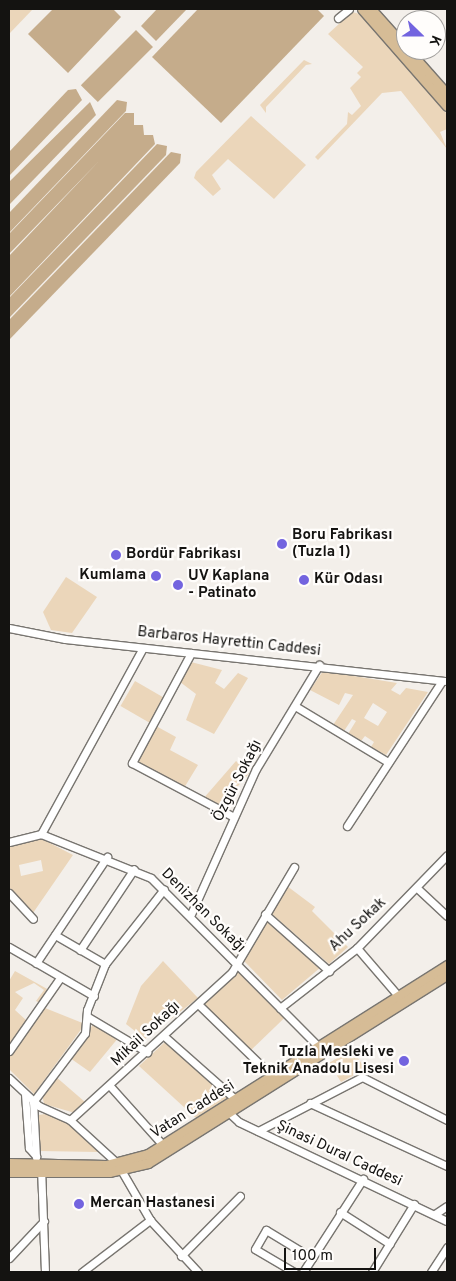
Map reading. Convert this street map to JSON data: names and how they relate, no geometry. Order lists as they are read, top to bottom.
{
  "streets": {
    "main road": ["Vatan Caddesi"],
    "street": [
      "Barbaros Hayrettin Caddesi",
      "Özgür Sokağı",
      "Denizhan Sokağı",
      "Ahu Sokak",
      "Mikail Sokağı",
      "Şinasi Dural Caddesi"
    ]
  },
  "crossings": [
    ["Barbaros Hayrettin Caddesi", "Özgür Sokağı"],
    ["Özgür Sokağı", "Denizhan Sokağı"],
    ["Denizhan Sokağı", "Ahu Sokak"],
    ["Denizhan Sokağı", "Mikail Sokağı"],
    ["Denizhan Sokağı", "Vatan Caddesi"],
    ["Vatan Caddesi", "Şinasi Dural Caddesi"]
  ],
  "places": [
    "Boru Fabrikası (Tuzla 1)",
    "Bordür Fabrikası",
    "Kumlama",
    "Kür Odası",
    "UV Kaplana - Patinato",
    "Tuzla Mesleki ve Teknik Anadolu Lisesi",
    "Mercan Hastanesi"
  ],
  "scale_bar": "100 m",
  "north": "right"
}
